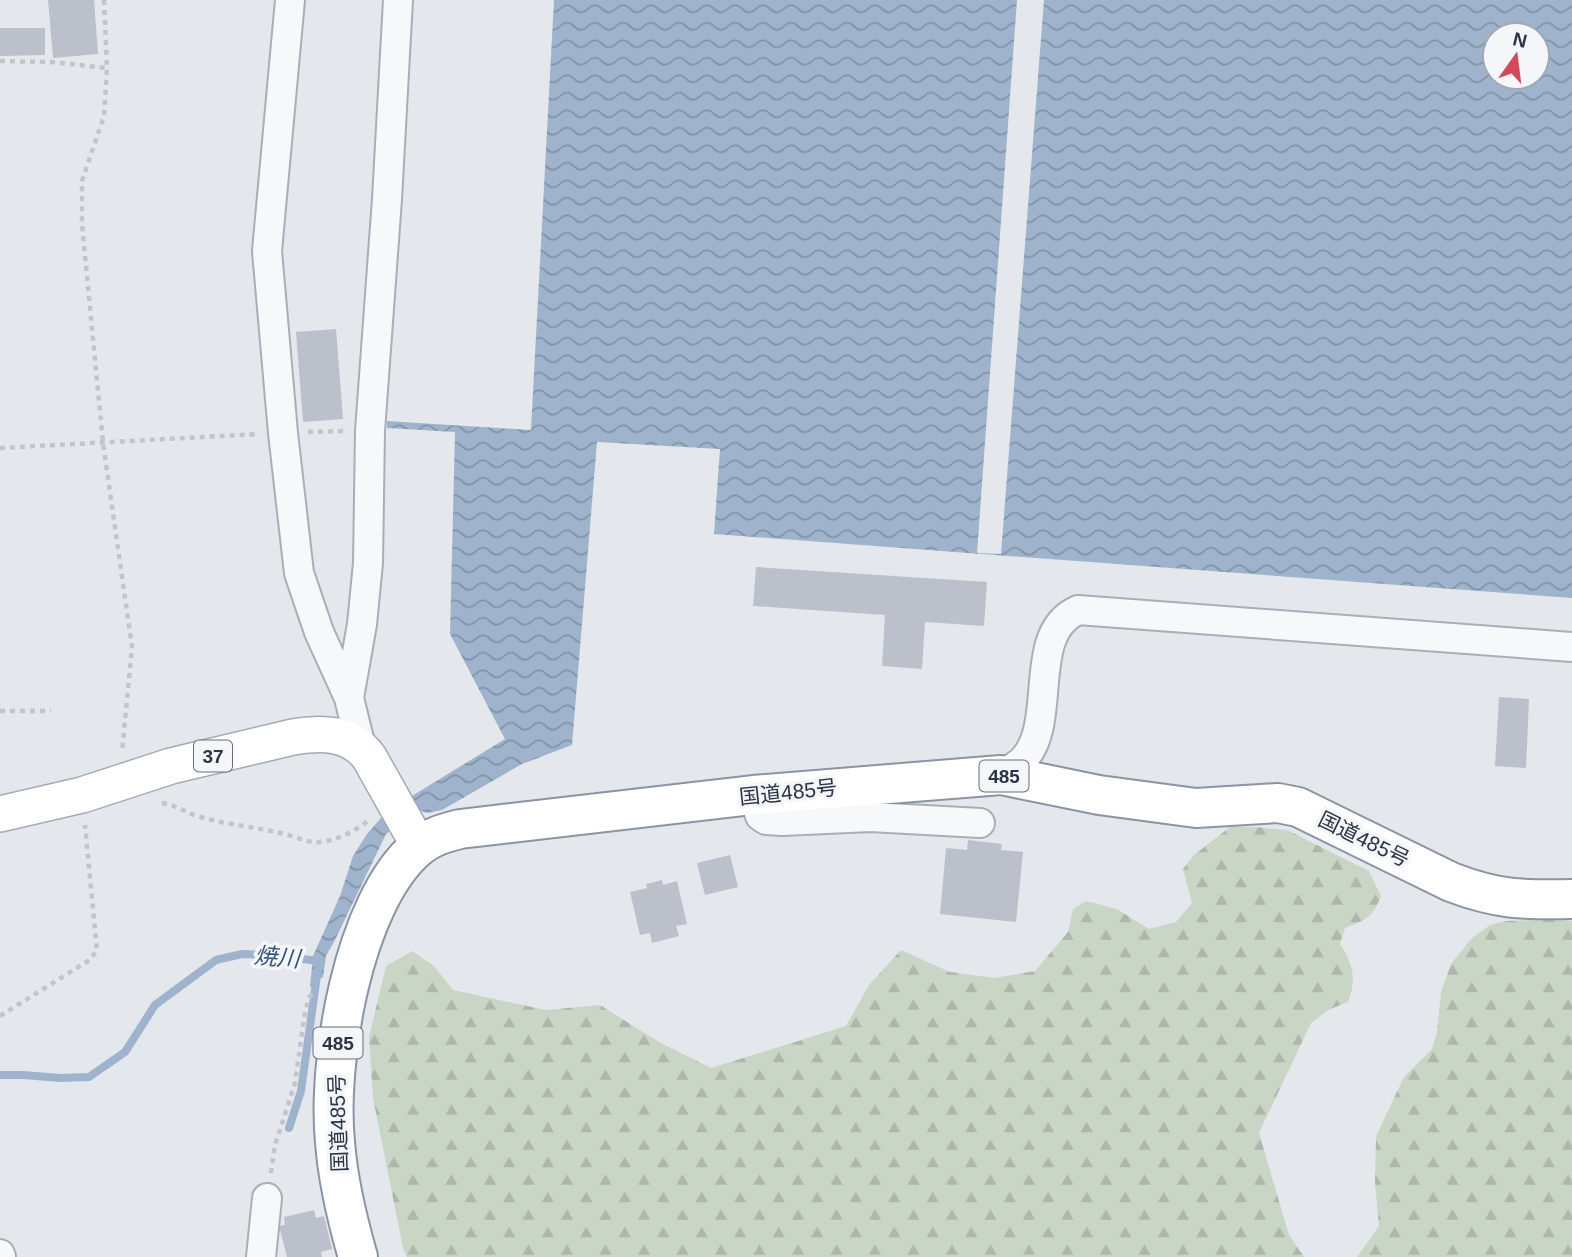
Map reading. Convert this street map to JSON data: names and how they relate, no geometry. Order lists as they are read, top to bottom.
{
  "streets": {
    "highway": ["485", "国道485号"],
    "main road": ["37"]
  },
  "water": ["焼川"],
  "north": "top"
}
